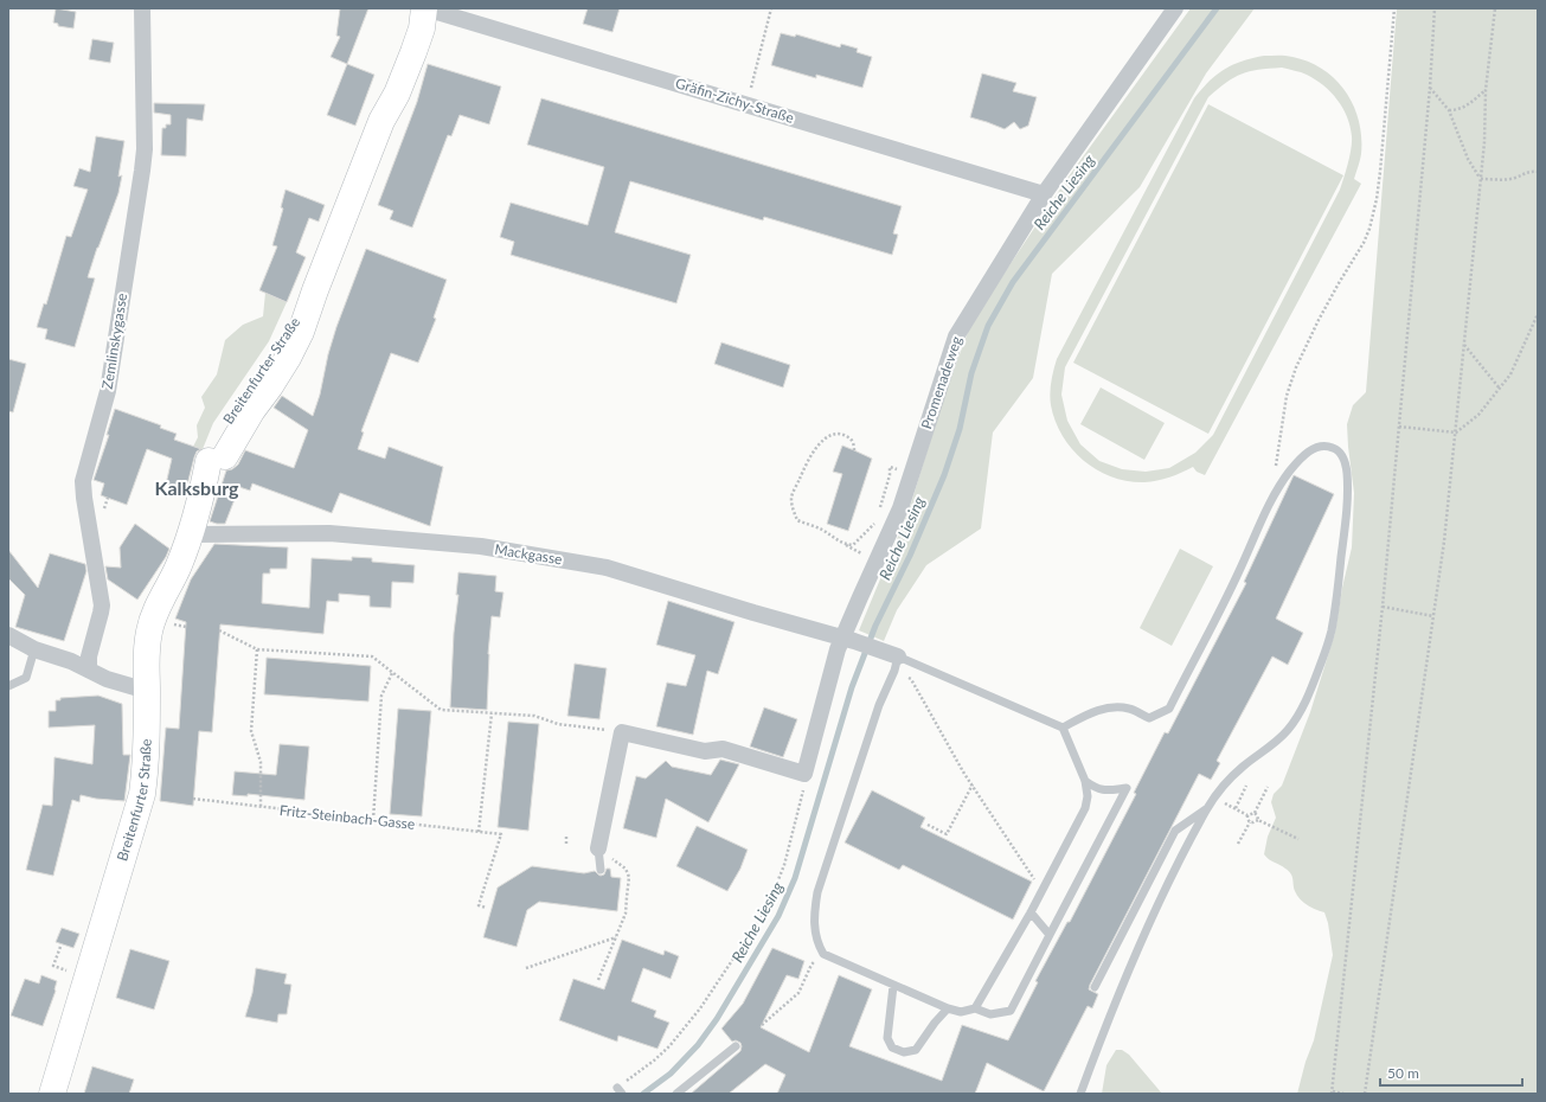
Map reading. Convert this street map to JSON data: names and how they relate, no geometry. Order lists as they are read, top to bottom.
{
  "streets": {
    "main road": ["Breitenfurter Straße"],
    "street": [
      "Gräfin-Zichy-Straße",
      "Zemlinskygasse",
      "Promenadeweg",
      "Mackgasse"
    ],
    "path": ["Fritz-Steinbach-Gasse"]
  },
  "crossings": [
    ["Gräfin-Zichy-Straße", "Breitenfurter Straße"],
    ["Gräfin-Zichy-Straße", "Promenadeweg"],
    ["Breitenfurter Straße", "Mackgasse"],
    ["Promenadeweg", "Mackgasse"]
  ],
  "districts": ["Kalksburg"],
  "water": ["Reiche Liesing"],
  "scale_bar": "50 m"
}
